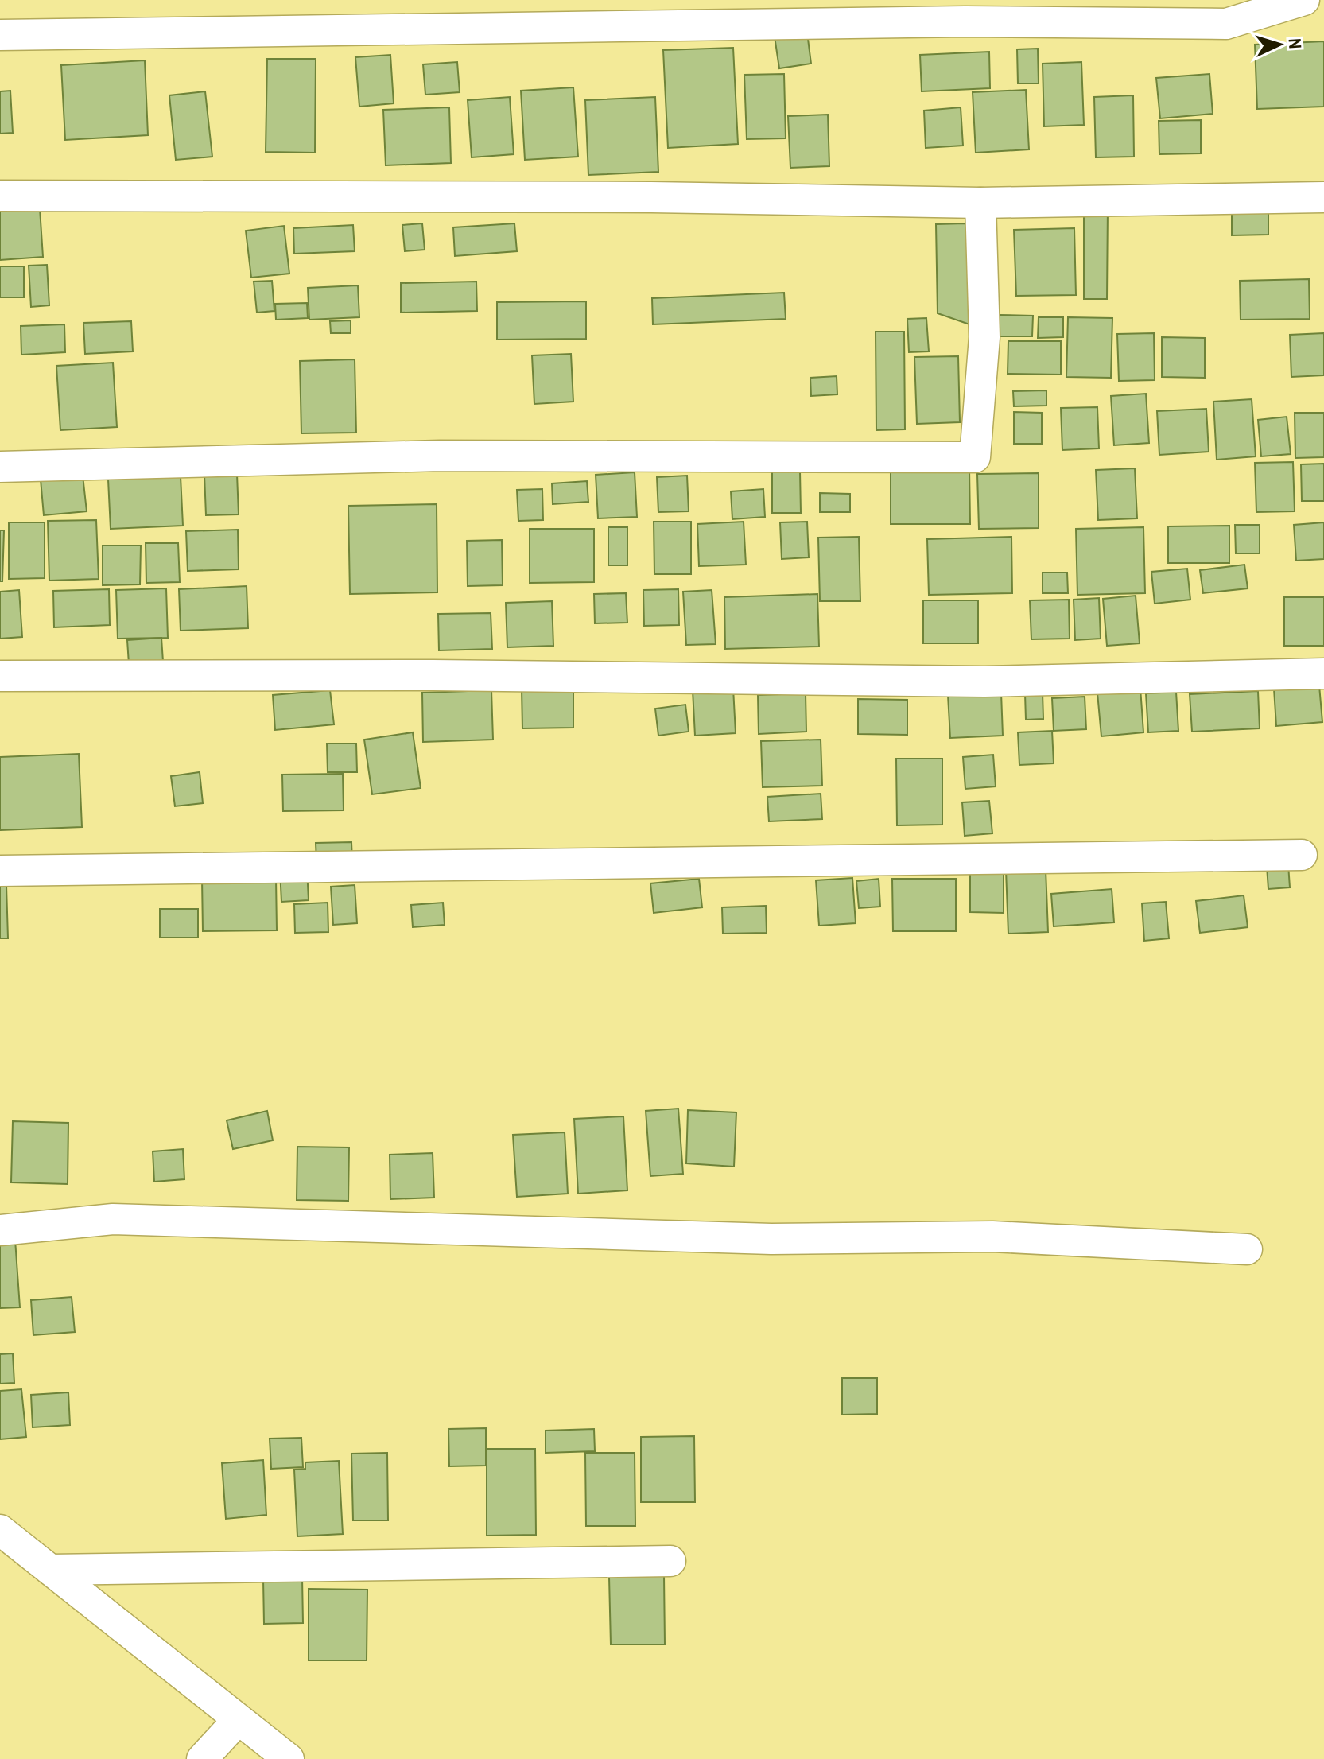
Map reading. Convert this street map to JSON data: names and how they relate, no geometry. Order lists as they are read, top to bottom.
{
  "north": "right"
}
